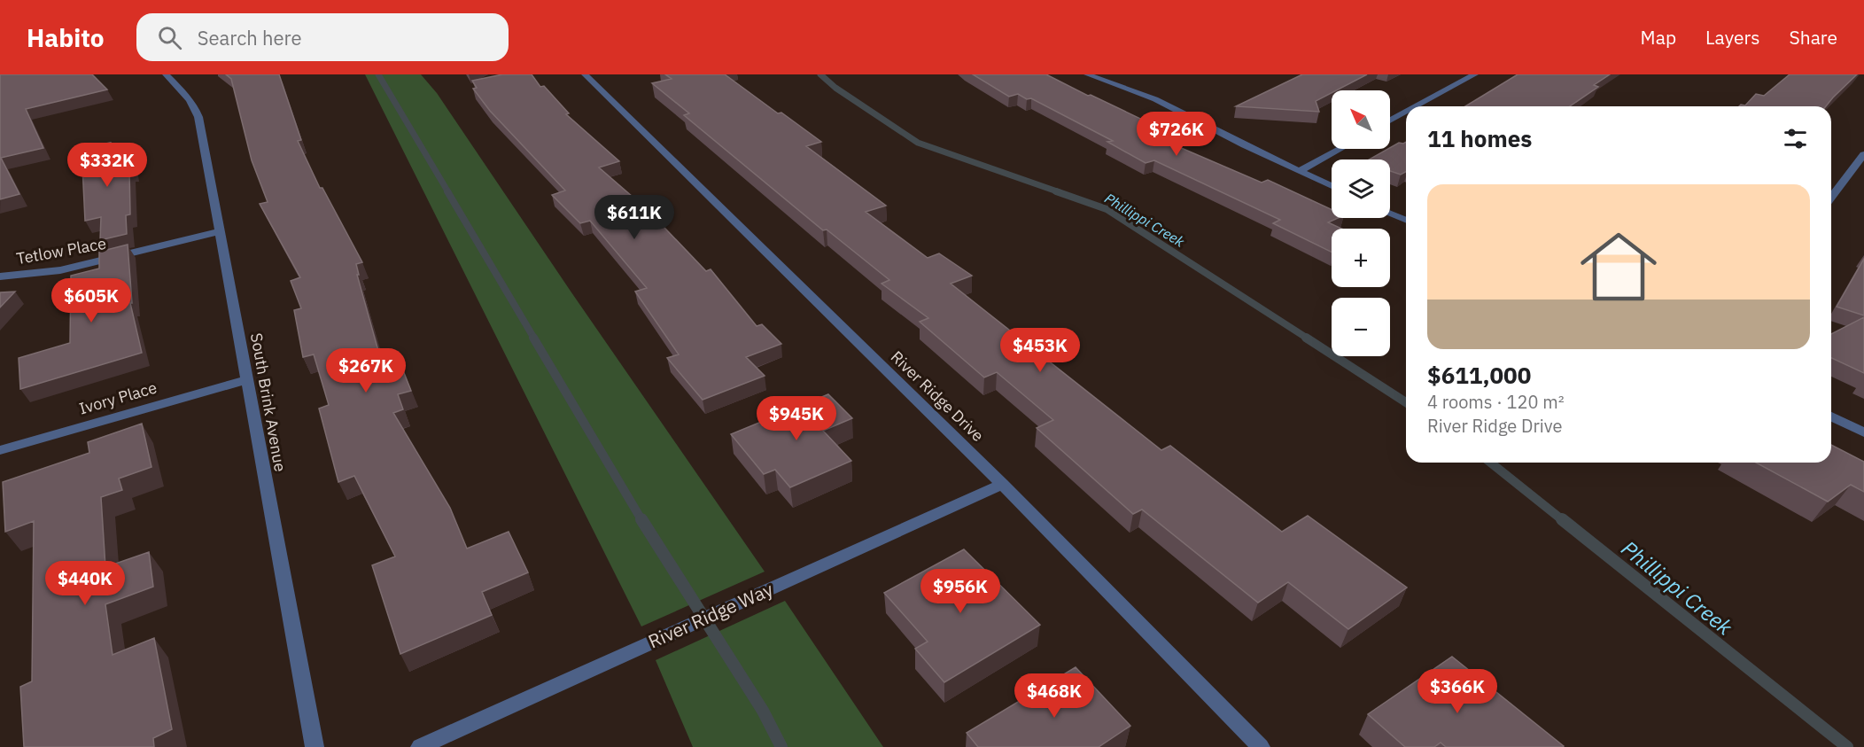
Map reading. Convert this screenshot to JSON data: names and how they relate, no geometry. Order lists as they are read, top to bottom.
{
  "streets": {
    "street": [
      "Tetlow Place",
      "River Ridge Drive",
      "Ivory Place",
      "South Brink Avenue",
      "River Ridge Way"
    ]
  },
  "crossings": [
    ["Tetlow Place", "South Brink Avenue"],
    ["River Ridge Drive", "River Ridge Way"],
    ["Ivory Place", "South Brink Avenue"]
  ],
  "water": ["Phillippi Creek"],
  "north": "top left",
  "page": {
    "header": "Habito",
    "search": "Search here",
    "nav": ["Map", "Layers", "Share"],
    "map_buttons": ["+", "−"],
    "heading": "11 homes",
    "price": [
      "$726K",
      "$332K",
      "$611K",
      "$605K",
      "$453K",
      "$267K",
      "$945K",
      "$440K",
      "$956K",
      "$366K",
      "$468K"
    ],
    "list": [
      {
        "name": "$611,000",
        "note": "4 rooms · 120 m² · River Ridge Drive"
      }
    ]
  }
}
